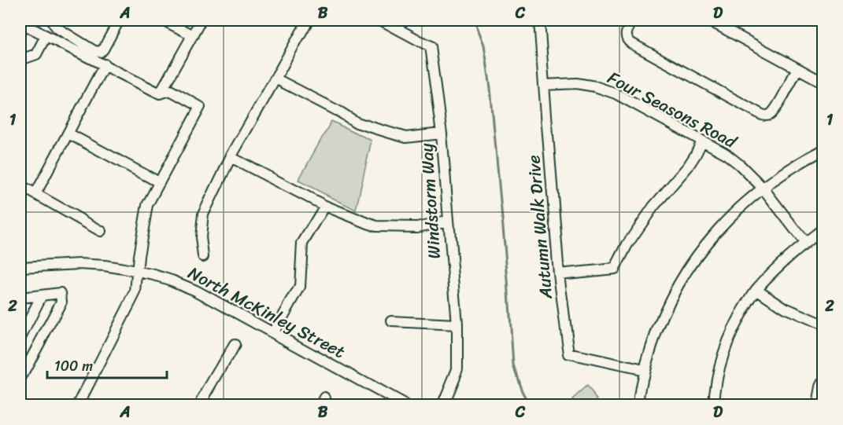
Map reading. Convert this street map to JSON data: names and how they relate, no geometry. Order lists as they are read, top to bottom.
{
  "streets": {
    "street": [
      "Four Seasons Road",
      "Windstorm Way",
      "Autumn Walk Drive",
      "North McKinley Street"
    ]
  },
  "crossings": [
    ["Four Seasons Road", "Autumn Walk Drive"]
  ],
  "scale_bar": "100 m",
  "grid": {
    "columns": [
      "A",
      "B",
      "C",
      "D"
    ],
    "rows": ["1", "2"]
  }
}
